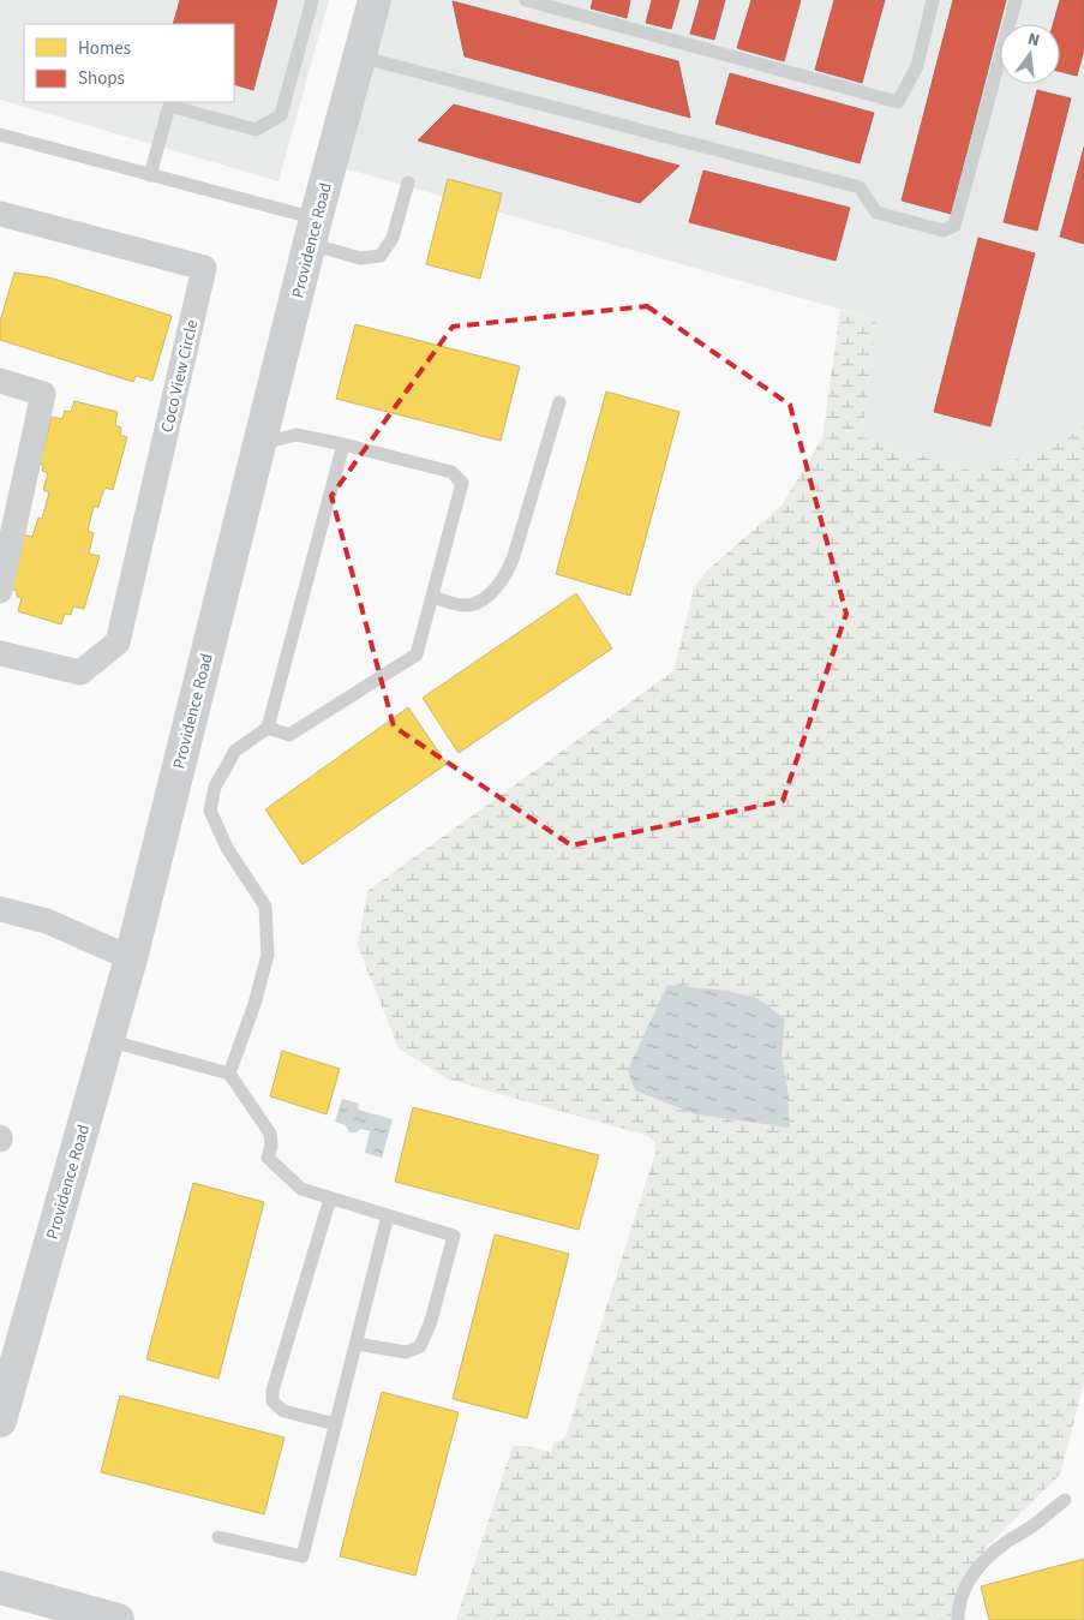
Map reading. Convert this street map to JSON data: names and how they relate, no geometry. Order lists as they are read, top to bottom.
{
  "streets": {
    "street": ["Providence Road", "Coco View Circle"]
  },
  "legend": ["Homes", "Shops"],
  "north": "top"
}
